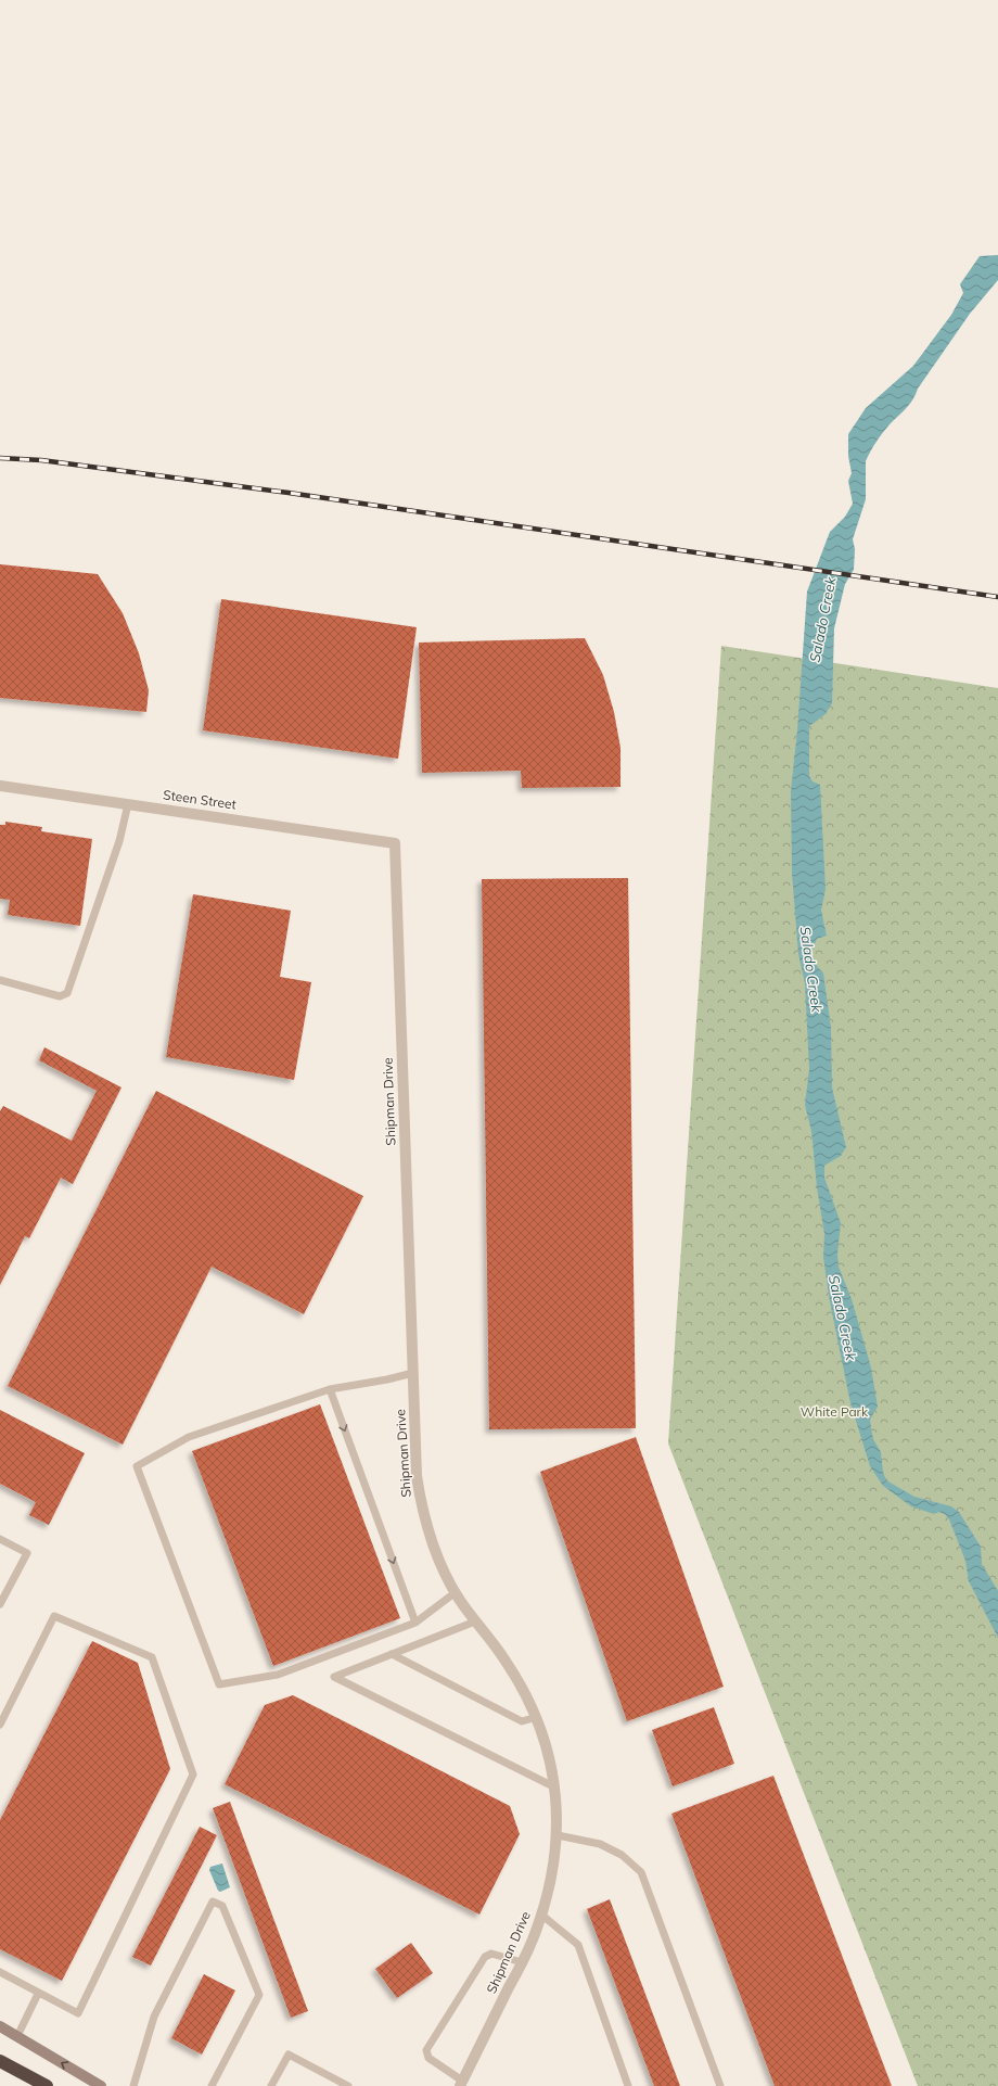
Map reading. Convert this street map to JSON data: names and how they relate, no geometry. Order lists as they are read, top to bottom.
{
  "streets": {
    "street": ["Steen Street", "Shipman Drive"]
  },
  "crossings": [
    ["Steen Street", "Shipman Drive"]
  ],
  "water": ["Salado Creek"],
  "parks": ["White Park"]
}
